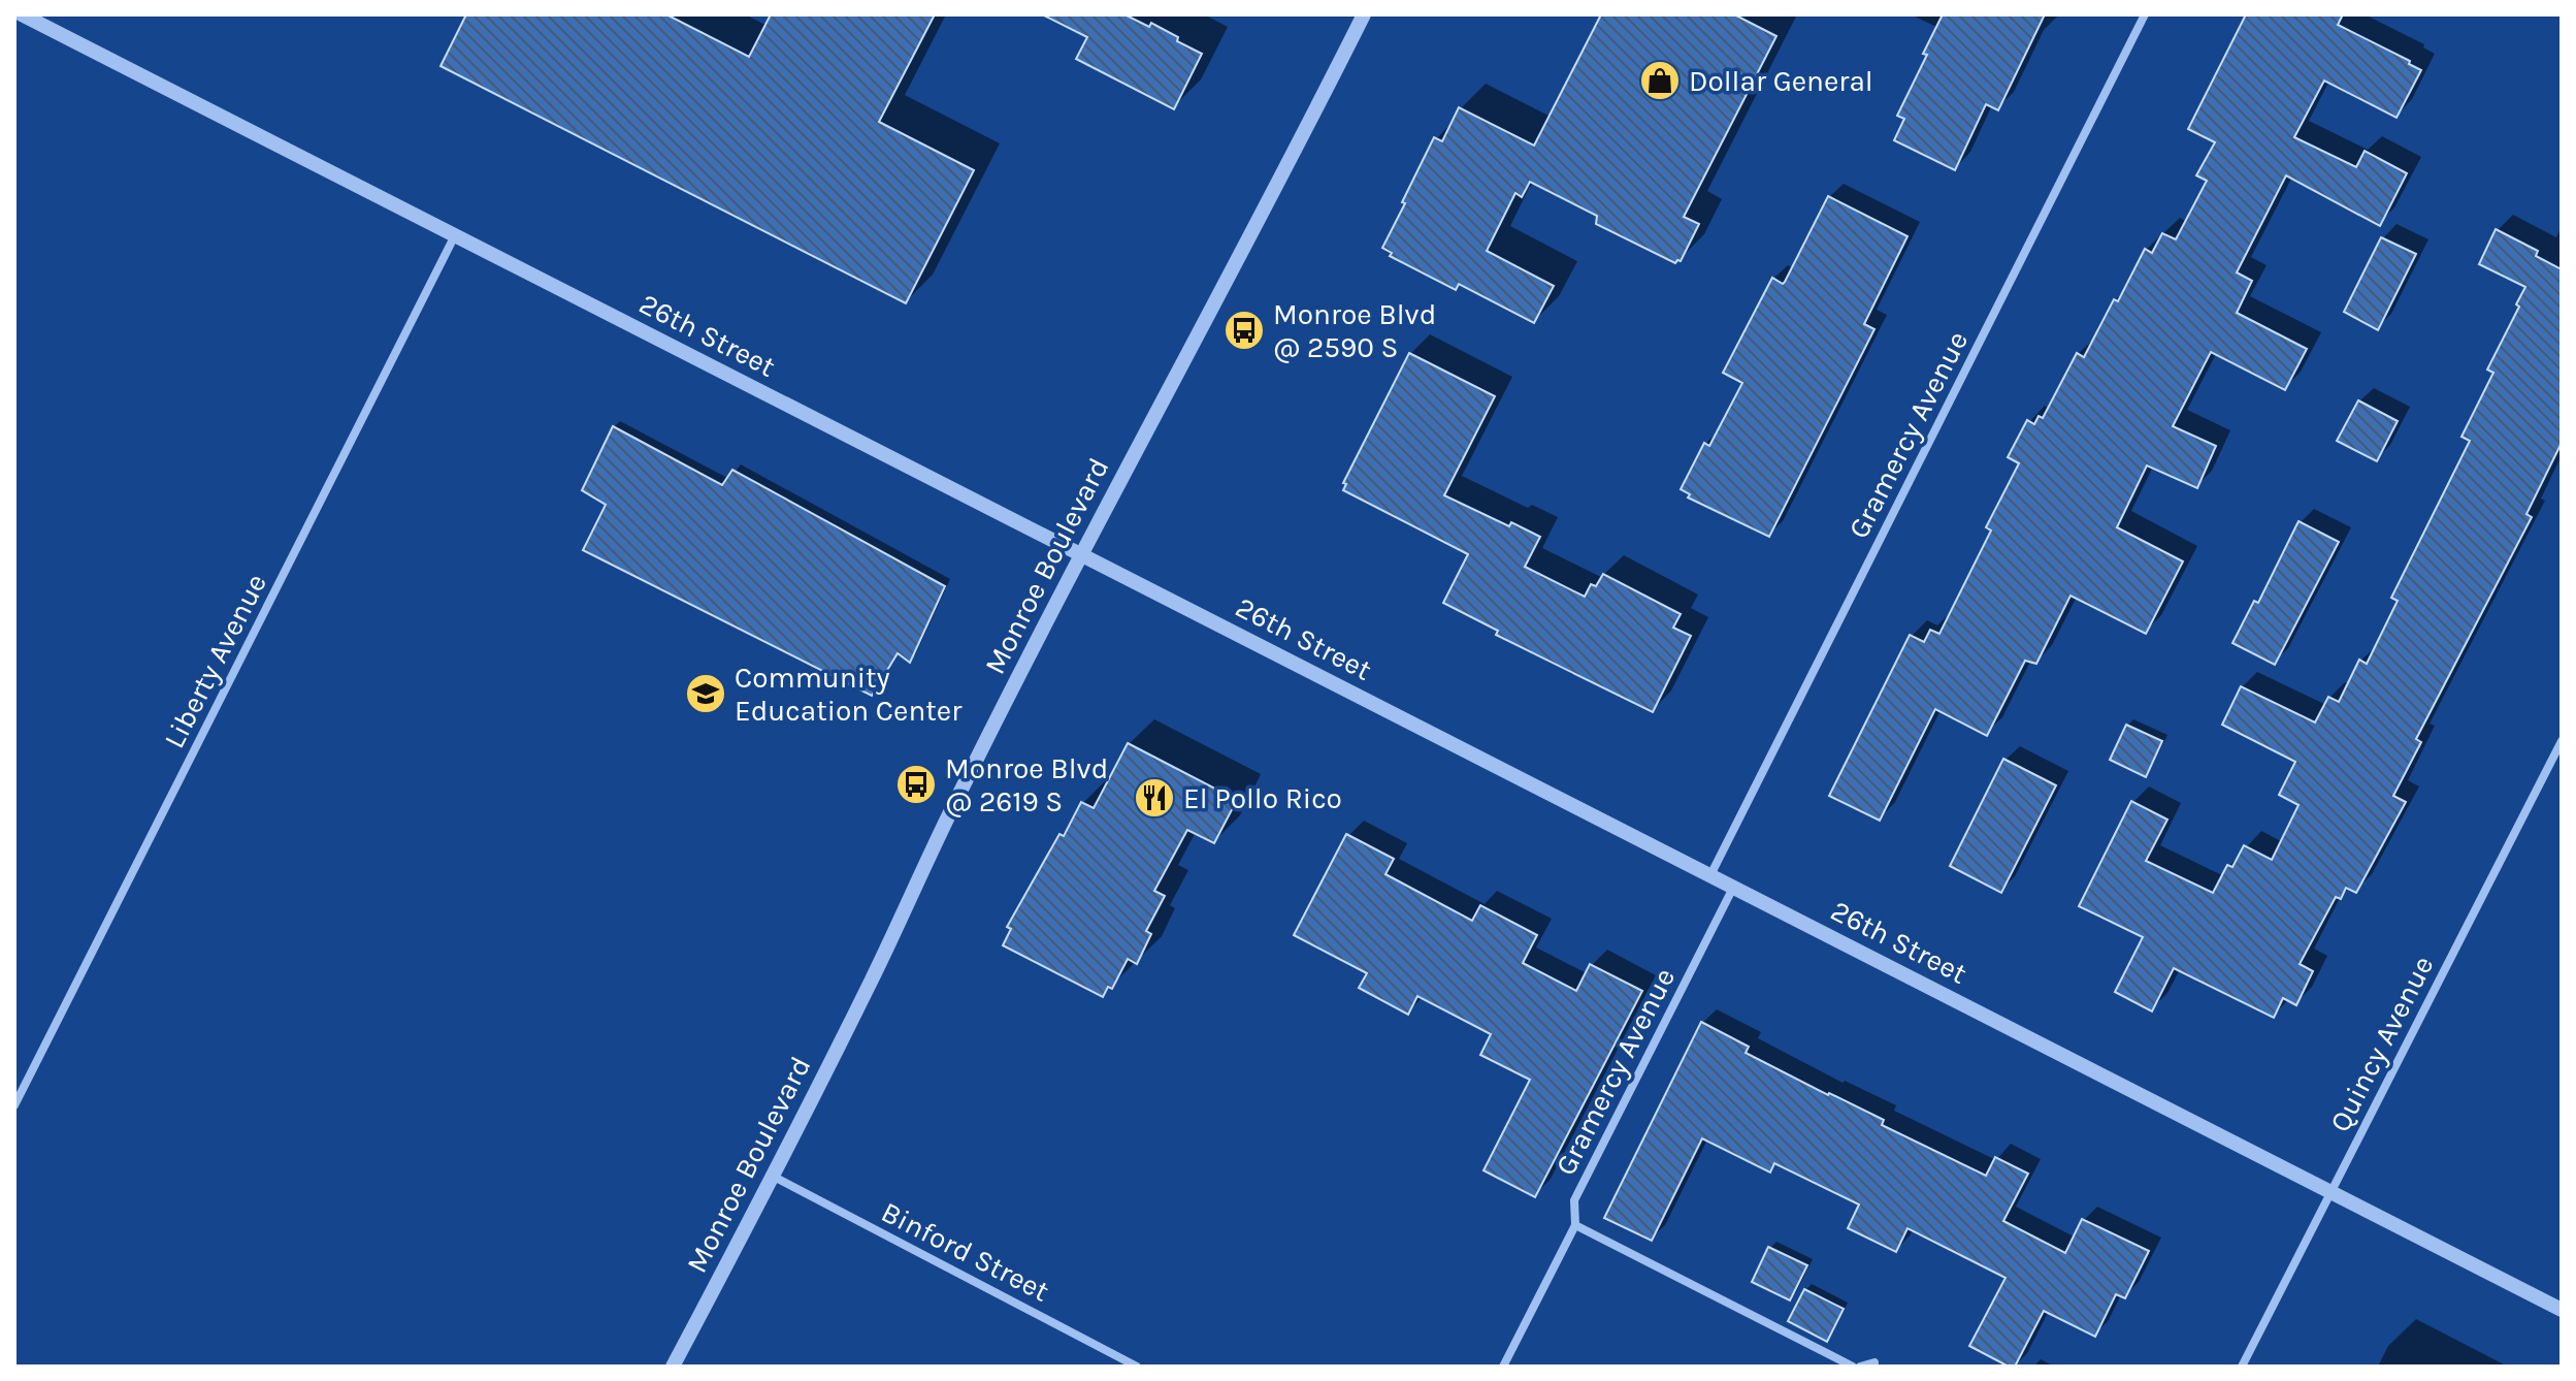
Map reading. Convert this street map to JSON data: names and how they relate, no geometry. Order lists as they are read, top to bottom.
{
  "streets": {
    "street": [
      "26th Street",
      "Gramercy Avenue",
      "Monroe Boulevard",
      "Liberty Avenue",
      "Quincy Avenue",
      "Binford Street"
    ]
  },
  "crossings": [
    ["26th Street", "Gramercy Avenue"],
    ["26th Street", "Monroe Boulevard"],
    ["26th Street", "Liberty Avenue"],
    ["26th Street", "Quincy Avenue"],
    ["Monroe Boulevard", "Binford Street"]
  ],
  "places": {
    "shop": ["Dollar General"],
    "bus stop": ["Monroe Blvd @ 2590 S", "Monroe Blvd @ 2619 S"],
    "school or university": ["Community Education Center"],
    "restaurant": ["El Pollo Rico"]
  }
}
